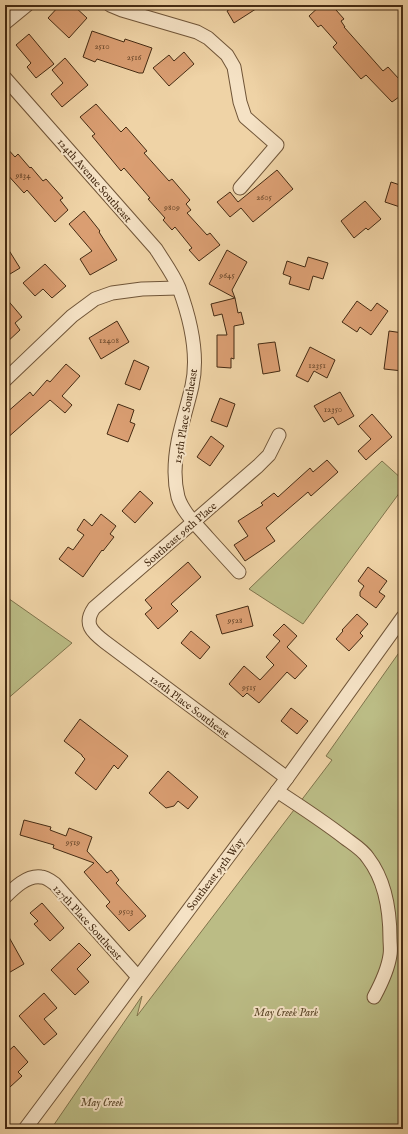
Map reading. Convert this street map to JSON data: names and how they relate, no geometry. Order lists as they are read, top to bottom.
{
  "streets": {
    "street": [
      "124th Avenue Southeast",
      "125th Place Southeast",
      "Southeast 96th Place",
      "126th Place Southeast",
      "Southeast 95th Way",
      "127th Place Southeast"
    ]
  },
  "crossings": [
    ["124th Avenue Southeast", "125th Place Southeast"],
    ["125th Place Southeast", "Southeast 96th Place"],
    ["Southeast 96th Place", "126th Place Southeast"],
    ["126th Place Southeast", "Southeast 95th Way"],
    ["Southeast 95th Way", "127th Place Southeast"]
  ],
  "parks": ["May Creek Park", "May Creek"],
  "house_numbers": [
    "2510",
    "2516",
    "9834",
    "2605",
    "9809",
    "9645",
    "12408",
    "12351",
    "12350",
    "9528",
    "9515",
    "9519",
    "9503"
  ]
}
